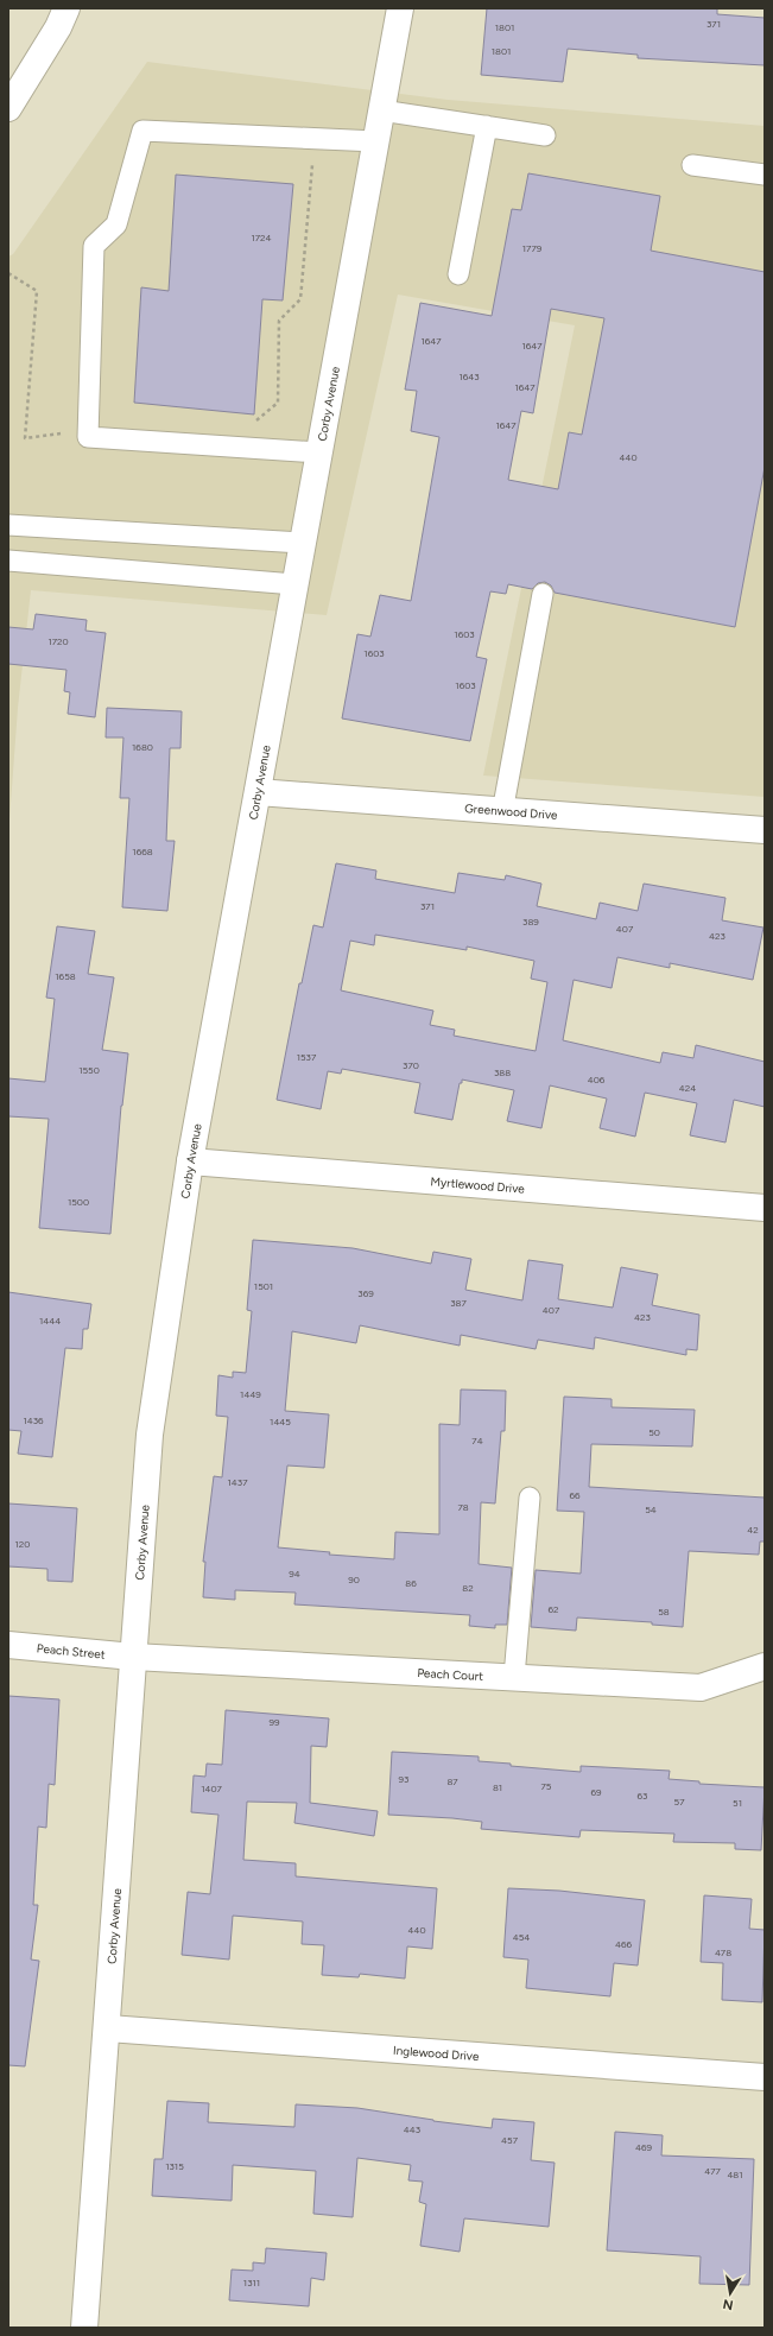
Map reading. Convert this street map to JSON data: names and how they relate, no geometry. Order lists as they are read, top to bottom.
{
  "streets": {
    "street": [
      "Corby Avenue",
      "Greenwood Drive",
      "Myrtlewood Drive",
      "Peach Street",
      "Peach Court",
      "Inglewood Drive"
    ]
  },
  "crossings": [
    ["Corby Avenue", "Greenwood Drive"],
    ["Corby Avenue", "Myrtlewood Drive"],
    ["Corby Avenue", "Peach Street"],
    ["Corby Avenue", "Peach Court"],
    ["Corby Avenue", "Inglewood Drive"],
    ["Peach Street", "Peach Court"]
  ],
  "house_numbers": [
    "371",
    "1801",
    "1801",
    "1724",
    "1779",
    "1647",
    "1647",
    "1643",
    "1647",
    "1647",
    "440",
    "1603",
    "1720",
    "1603",
    "1603",
    "1680",
    "1668",
    "371",
    "389",
    "407",
    "423",
    "1658",
    "1537",
    "370",
    "1550",
    "388",
    "406",
    "424",
    "1500",
    "1501",
    "369",
    "387",
    "407",
    "423",
    "1444",
    "1449",
    "1436",
    "1445",
    "50",
    "74",
    "1437",
    "66",
    "78",
    "54",
    "42",
    "120",
    "94",
    "90",
    "86",
    "82",
    "62",
    "58",
    "99",
    "93",
    "87",
    "75",
    "81",
    "1407",
    "69",
    "63",
    "57",
    "51",
    "440",
    "454",
    "466",
    "478",
    "443",
    "457",
    "469",
    "1315",
    "477",
    "481",
    "1311"
  ],
  "north": "bottom"
}
